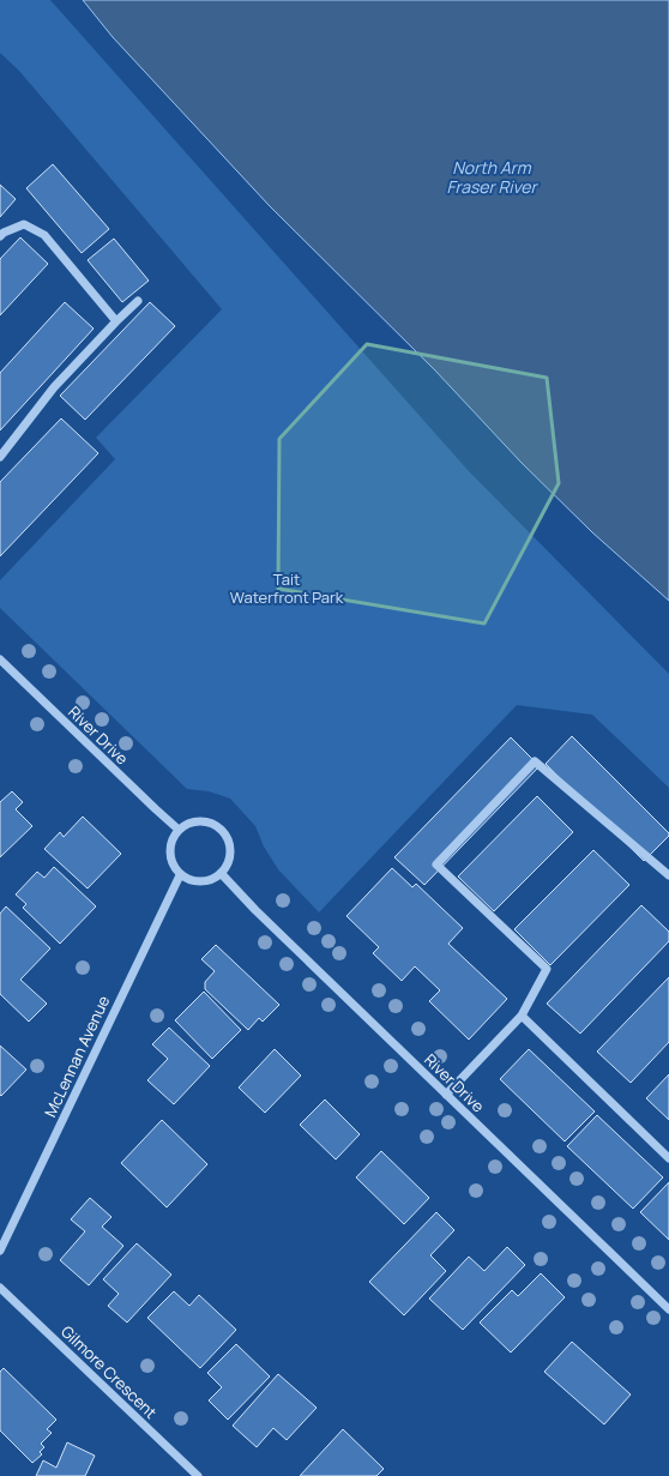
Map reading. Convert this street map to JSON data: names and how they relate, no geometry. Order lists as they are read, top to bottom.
{
  "streets": {
    "street": ["River Drive", "McLennan Avenue", "Gilmore Crescent"]
  },
  "crossings": [
    ["River Drive", "McLennan Avenue"]
  ],
  "water": ["North Arm Fraser River"],
  "parks": ["Tait Waterfront Park"]
}
